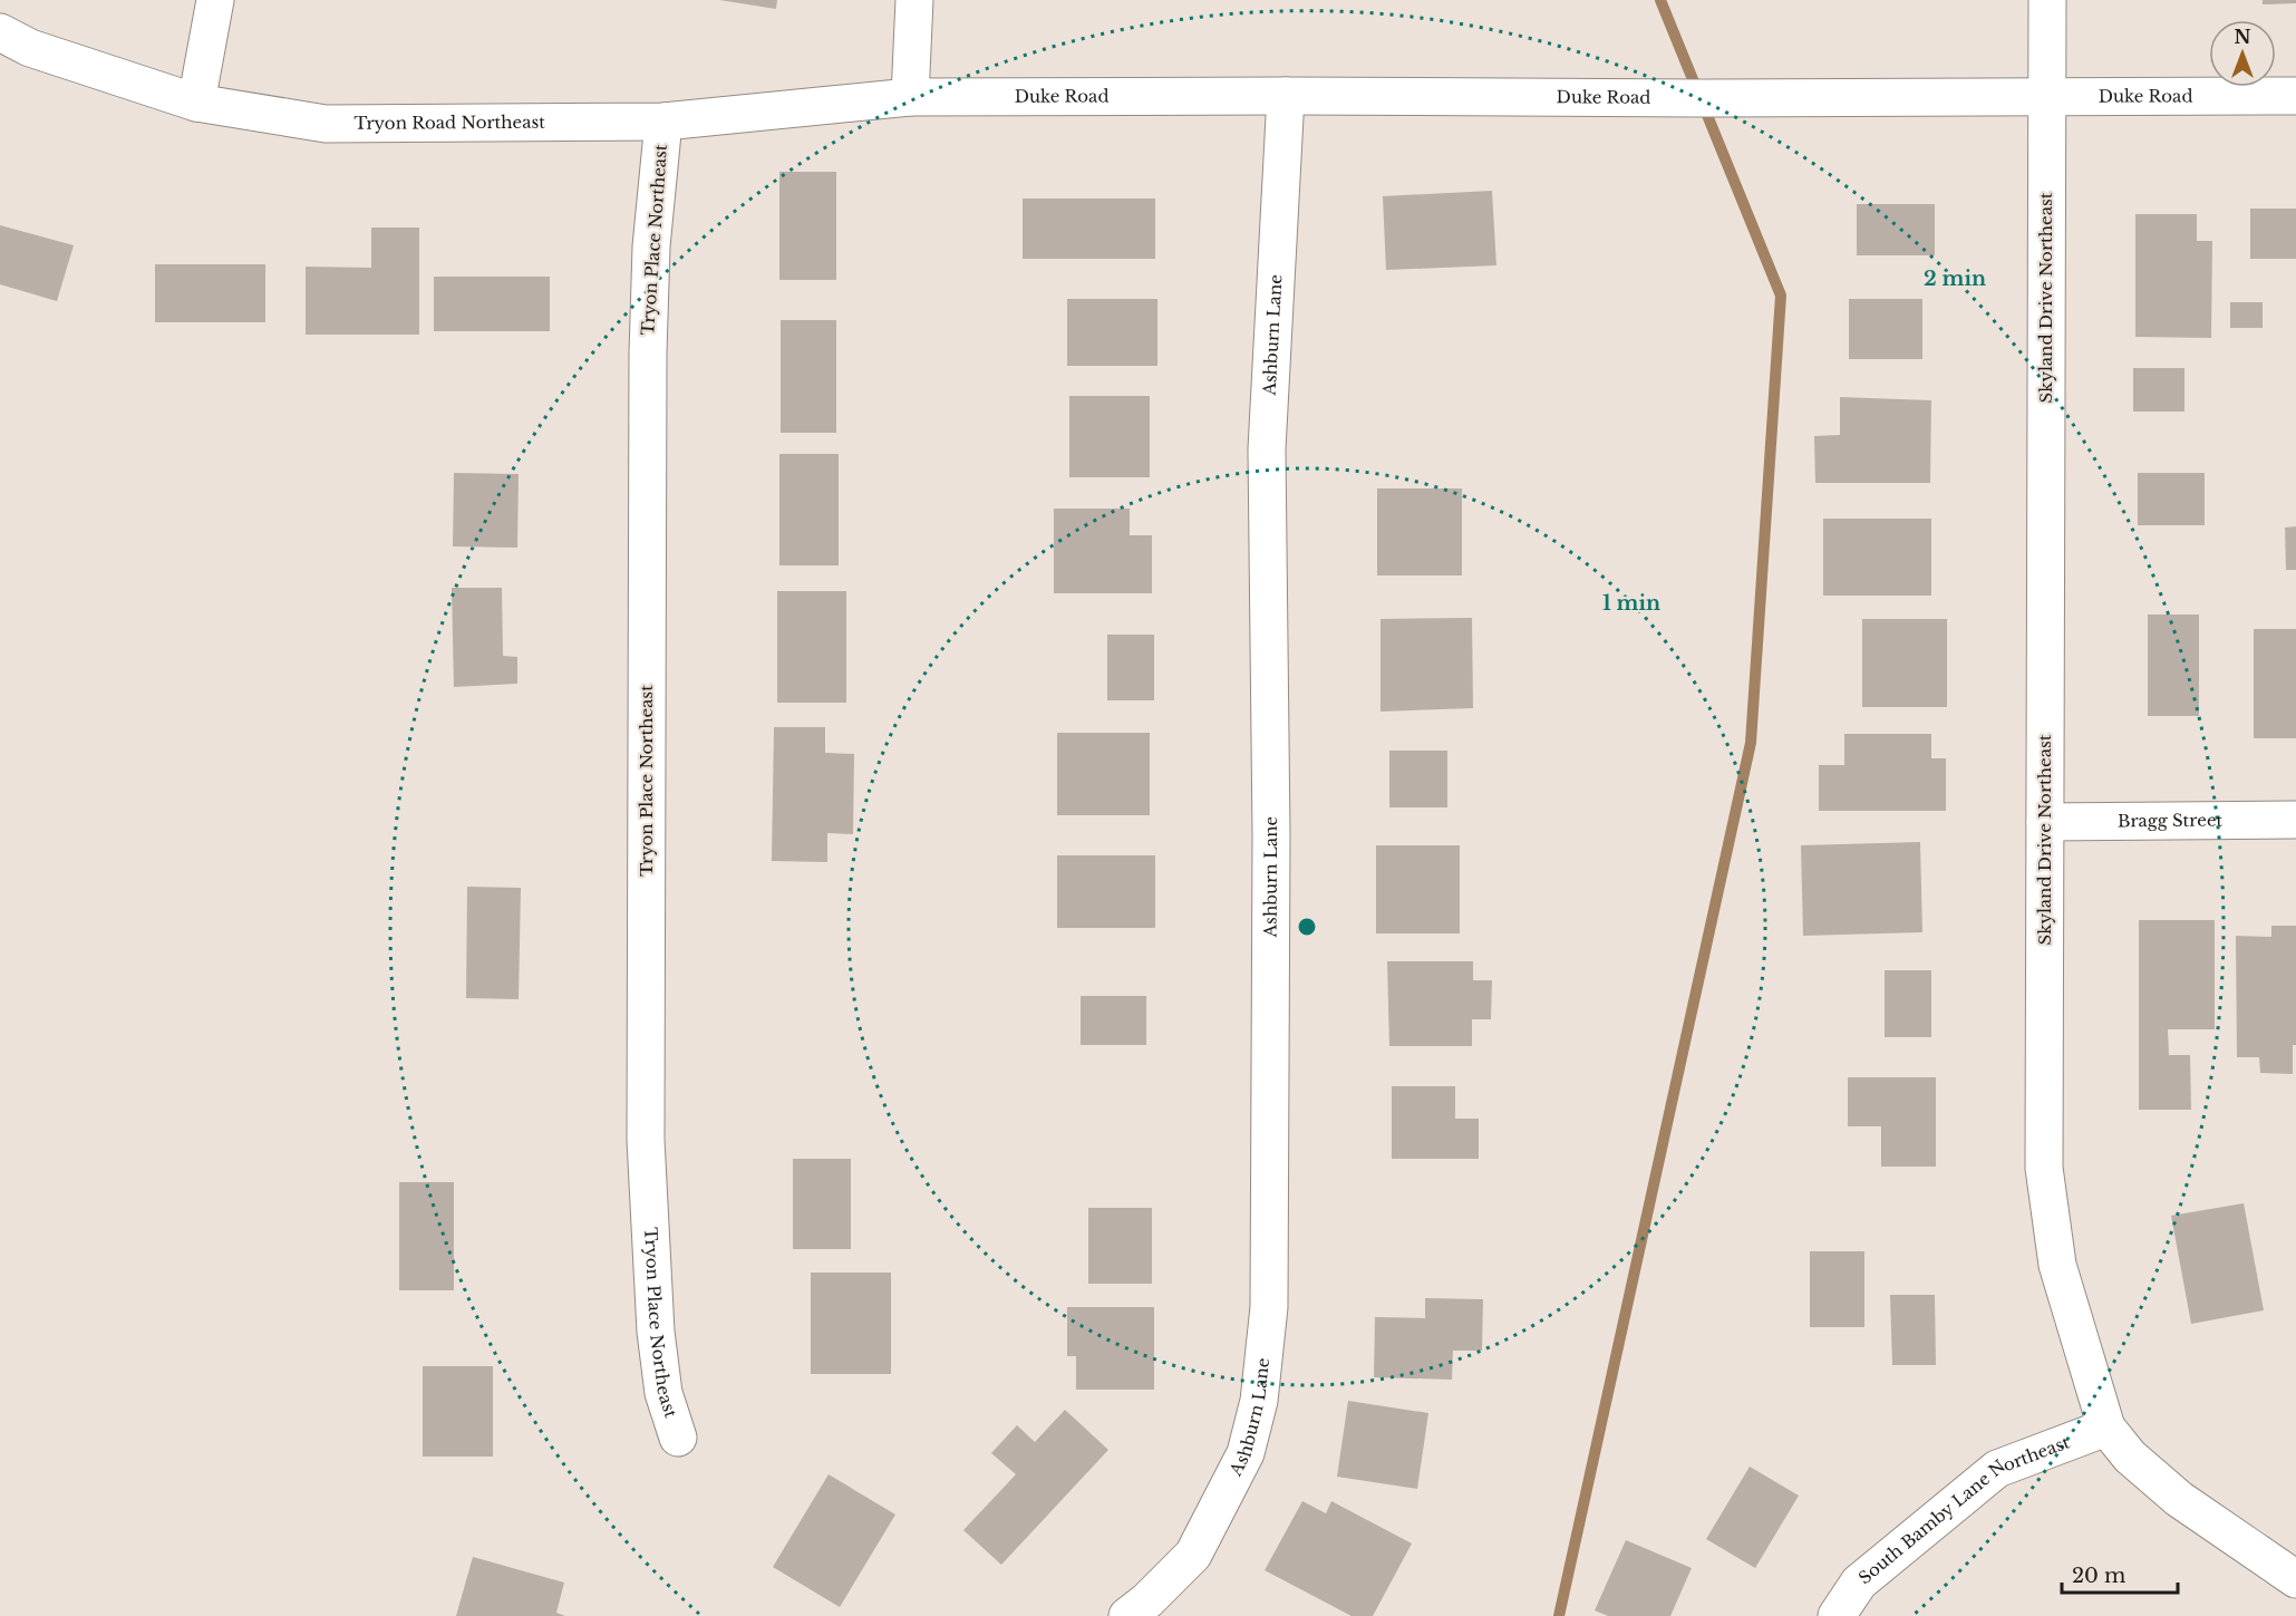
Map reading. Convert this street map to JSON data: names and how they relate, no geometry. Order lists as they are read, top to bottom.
{
  "streets": {
    "street": [
      "Duke Road",
      "Tryon Road Northeast",
      "Tryon Place Northeast",
      "Skyland Drive Northeast",
      "Ashburn Lane",
      "Bragg Street",
      "South Bamby Lane Northeast"
    ]
  },
  "crossings": [
    ["Duke Road", "Tryon Road Northeast"],
    ["Duke Road", "Skyland Drive Northeast"],
    ["Duke Road", "Ashburn Lane"],
    ["Tryon Road Northeast", "Tryon Place Northeast"],
    ["Skyland Drive Northeast", "Bragg Street"],
    ["Skyland Drive Northeast", "South Bamby Lane Northeast"]
  ],
  "scale_bar": "20 m",
  "north": "top",
  "rings": ["2 min", "1 min"]
}
